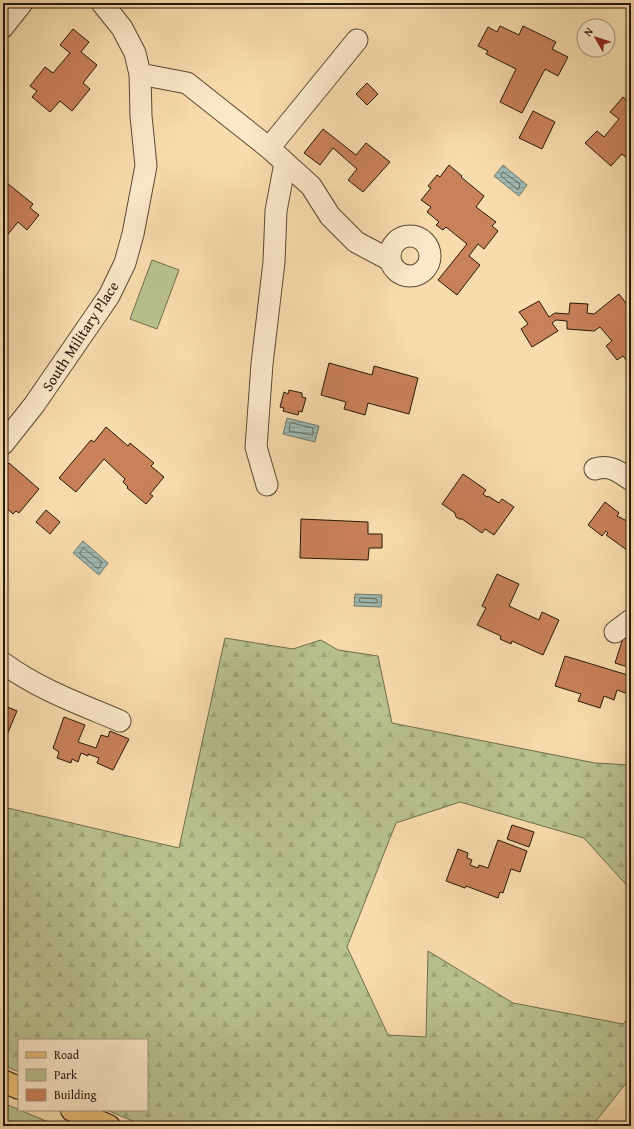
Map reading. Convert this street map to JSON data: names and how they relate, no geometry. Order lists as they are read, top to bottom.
{
  "streets": {
    "street": ["South Military Place"]
  },
  "legend": ["Road", "Park", "Building"],
  "north": "top left"
}
